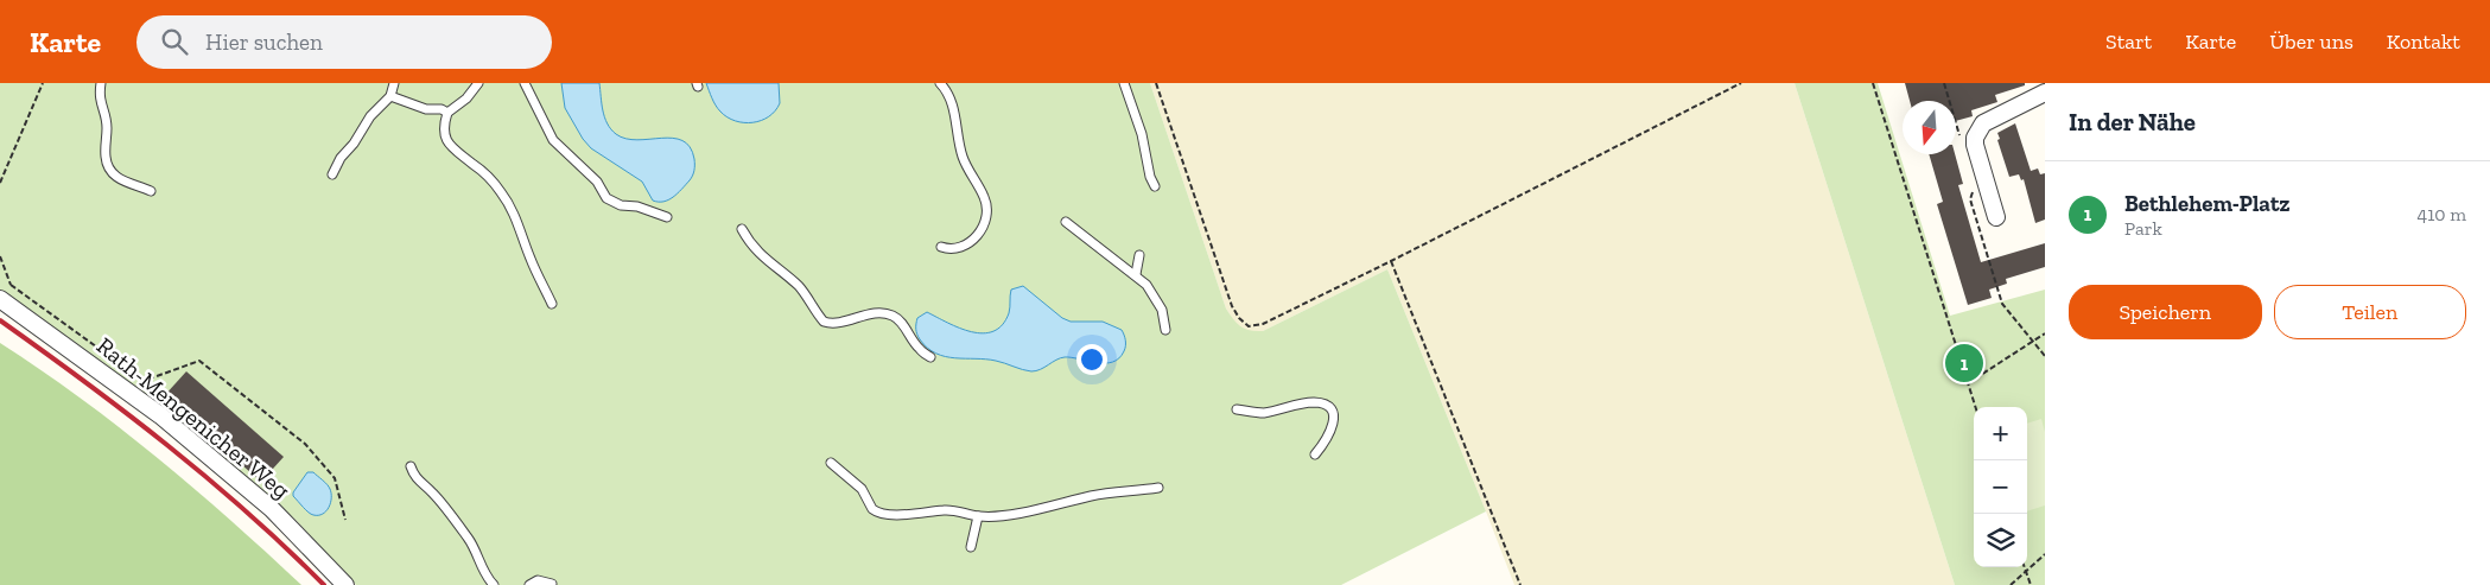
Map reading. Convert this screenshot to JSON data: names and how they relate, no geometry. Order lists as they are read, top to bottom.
{
  "streets": {
    "street": ["Rath-Mengenicher Weg"]
  },
  "north": "bottom",
  "page": {
    "header": "Karte",
    "search": "Hier suchen",
    "nav": [
      "Start",
      "Karte",
      "Über uns",
      "Kontakt"
    ],
    "heading": "In der Nähe",
    "list": [
      {
        "mark": "1",
        "name": "Bethlehem-Platz",
        "note": "Park",
        "value": "410 m"
      }
    ],
    "buttons": ["Speichern", "Teilen"],
    "pins": "1",
    "map_buttons": ["+", "−"]
  }
}
